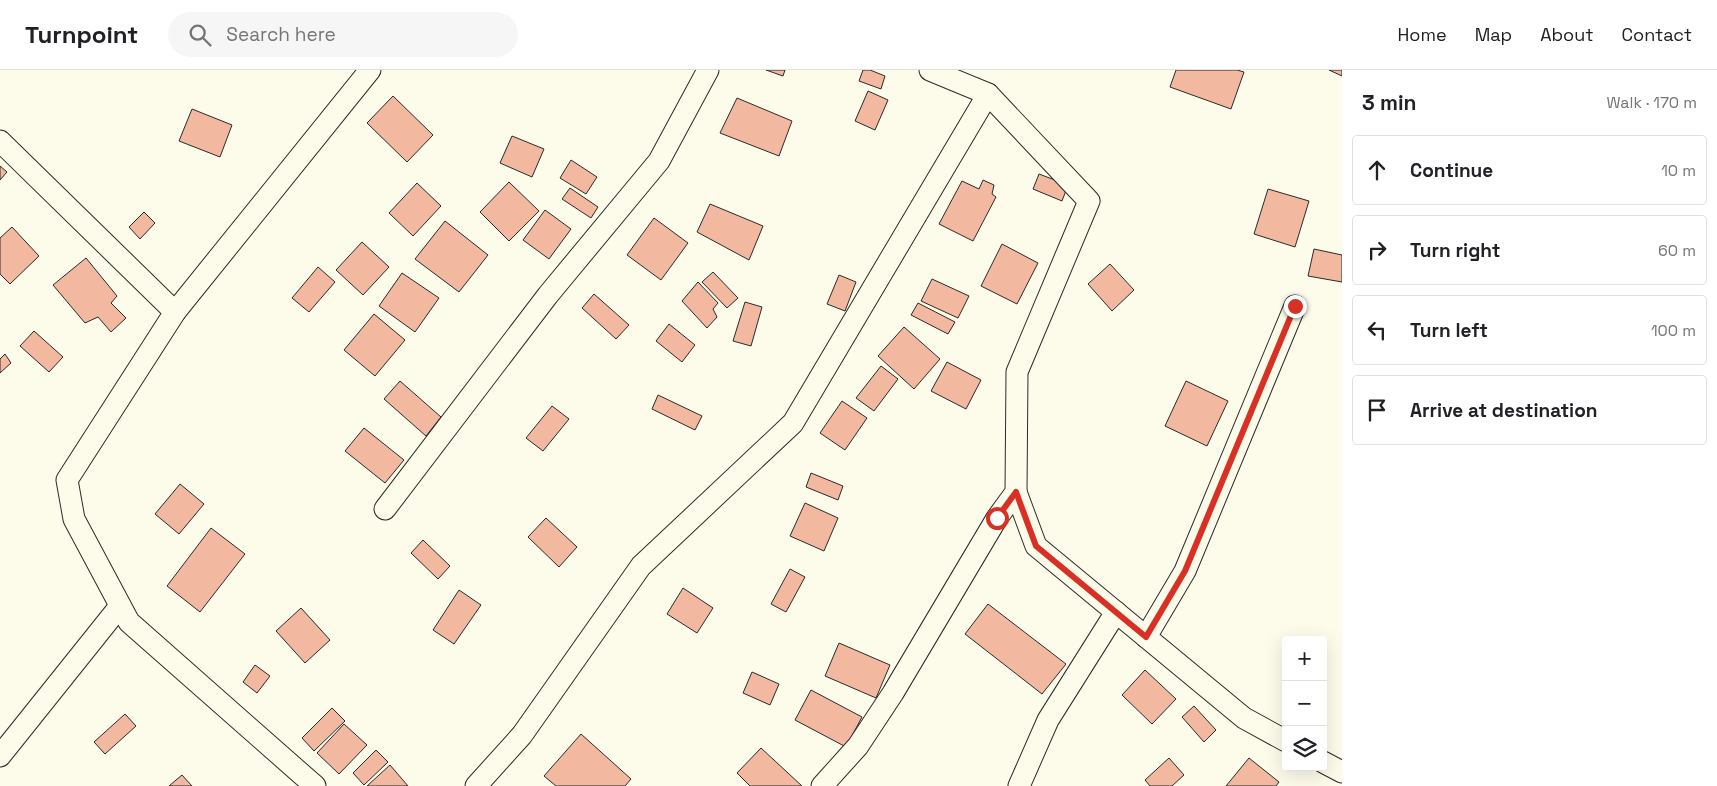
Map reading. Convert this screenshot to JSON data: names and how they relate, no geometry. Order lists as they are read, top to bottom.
{
  "page": {
    "header": "Turnpoint",
    "search": "Search here",
    "nav": [
      "Home",
      "Map",
      "About",
      "Contact"
    ],
    "heading": ["3 min", "Walk · 170 m"],
    "list": [
      ["Continue", "10 m"],
      ["Turn right", "60 m"],
      ["Turn left", "100 m"],
      "Arrive at destination"
    ],
    "map_buttons": ["+", "−"]
  }
}
